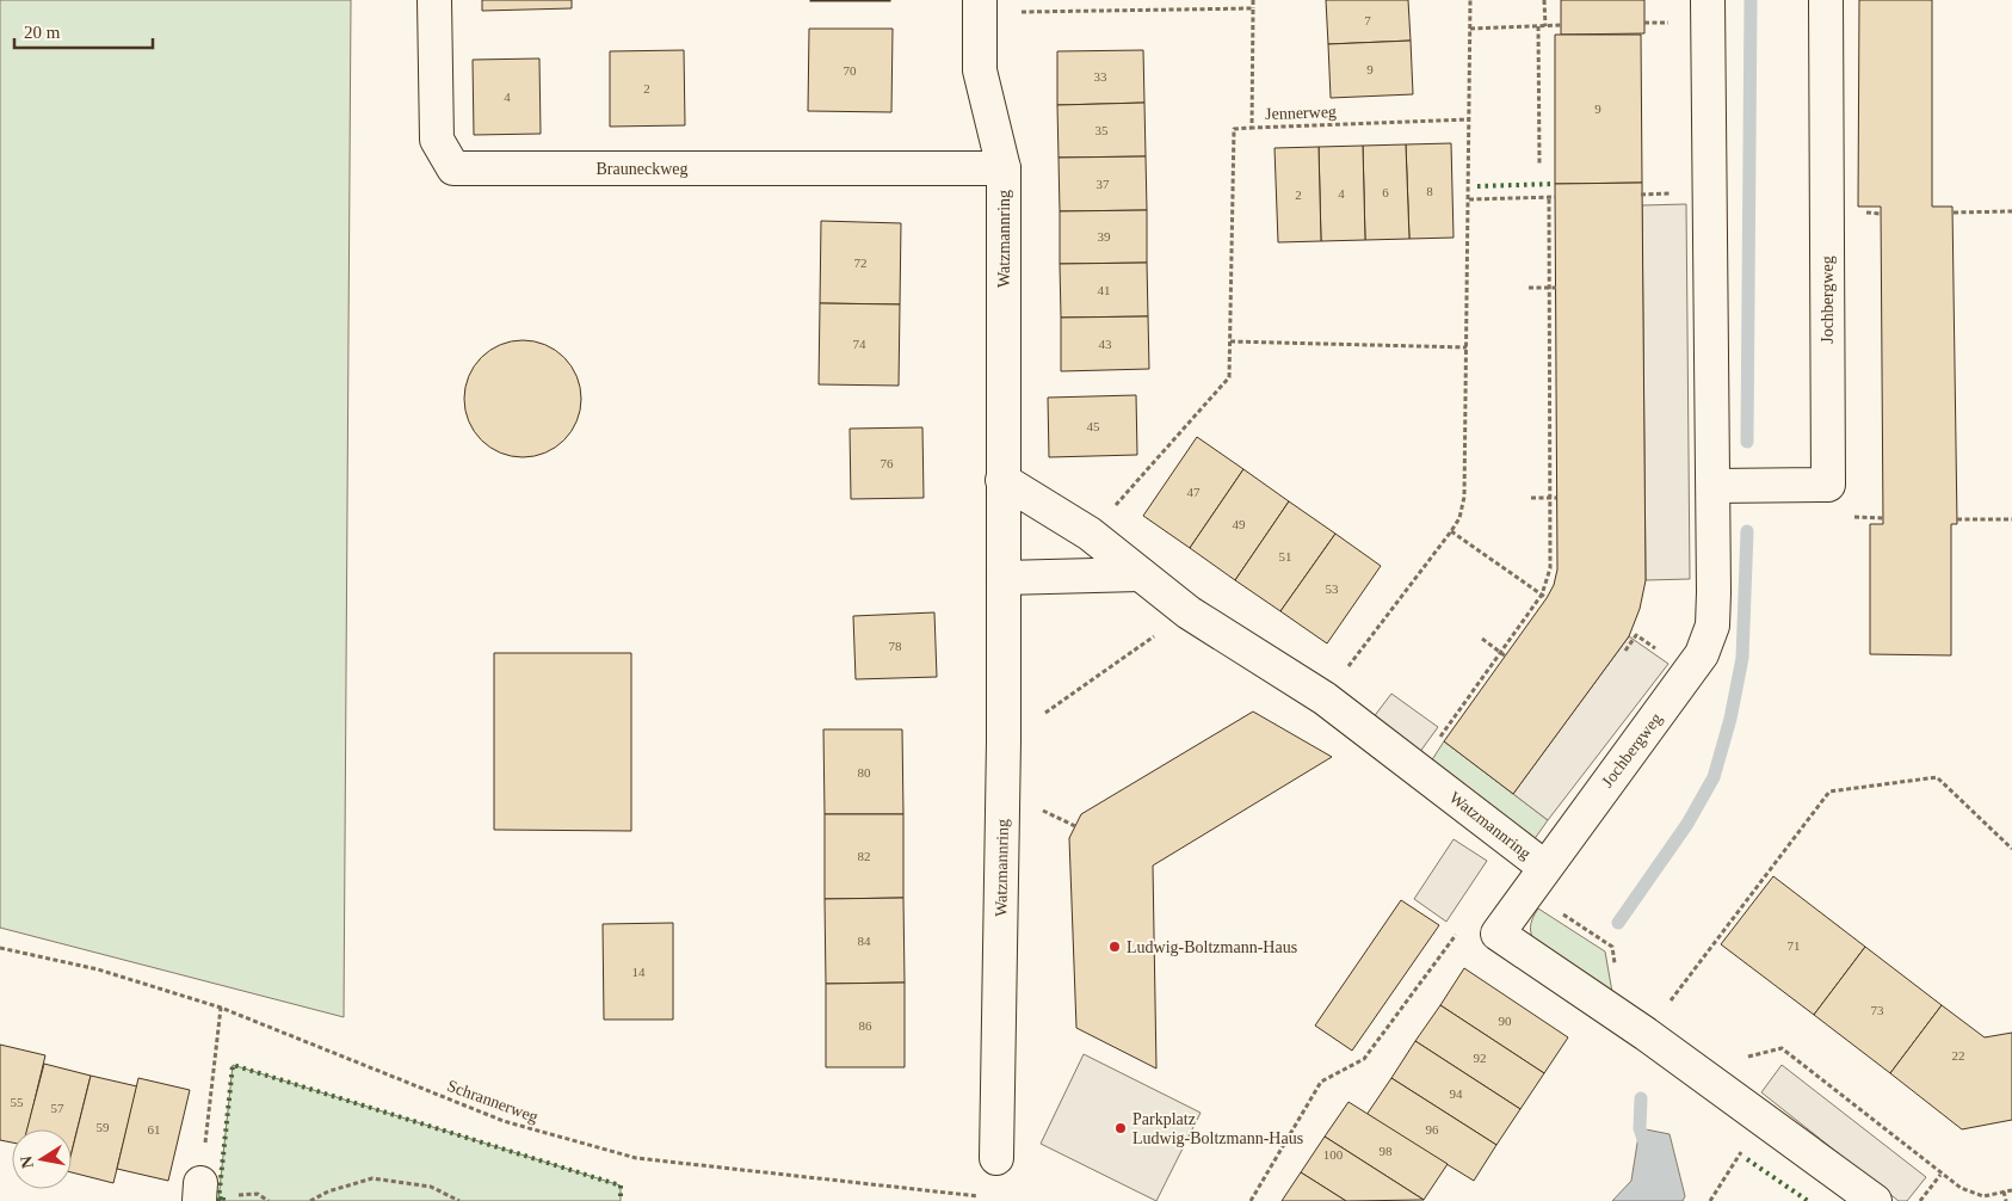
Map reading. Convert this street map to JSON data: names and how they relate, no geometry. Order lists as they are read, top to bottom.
{
  "streets": {
    "street": ["Brauneckweg", "Watzmannring", "Jochbergweg"],
    "path": ["Jennerweg", "Schrannerweg"]
  },
  "crossings": [
    ["Brauneckweg", "Watzmannring"],
    ["Watzmannring", "Jochbergweg"]
  ],
  "places": ["Ludwig-Boltzmann-Haus", "Parkplatz Ludwig-Boltzmann-Haus"],
  "house_numbers": [
    "7",
    "9",
    "70",
    "33",
    "2",
    "4",
    "9",
    "35",
    "37",
    "8",
    "6",
    "4",
    "2",
    "39",
    "72",
    "41",
    "74",
    "43",
    "45",
    "76",
    "47",
    "49",
    "51",
    "53",
    "78",
    "80",
    "82",
    "84",
    "71",
    "14",
    "73",
    "90",
    "86",
    "22",
    "92",
    "94",
    "55",
    "57",
    "59",
    "61",
    "96",
    "98",
    "100"
  ],
  "scale_bar": "20 m",
  "north": "left"
}
